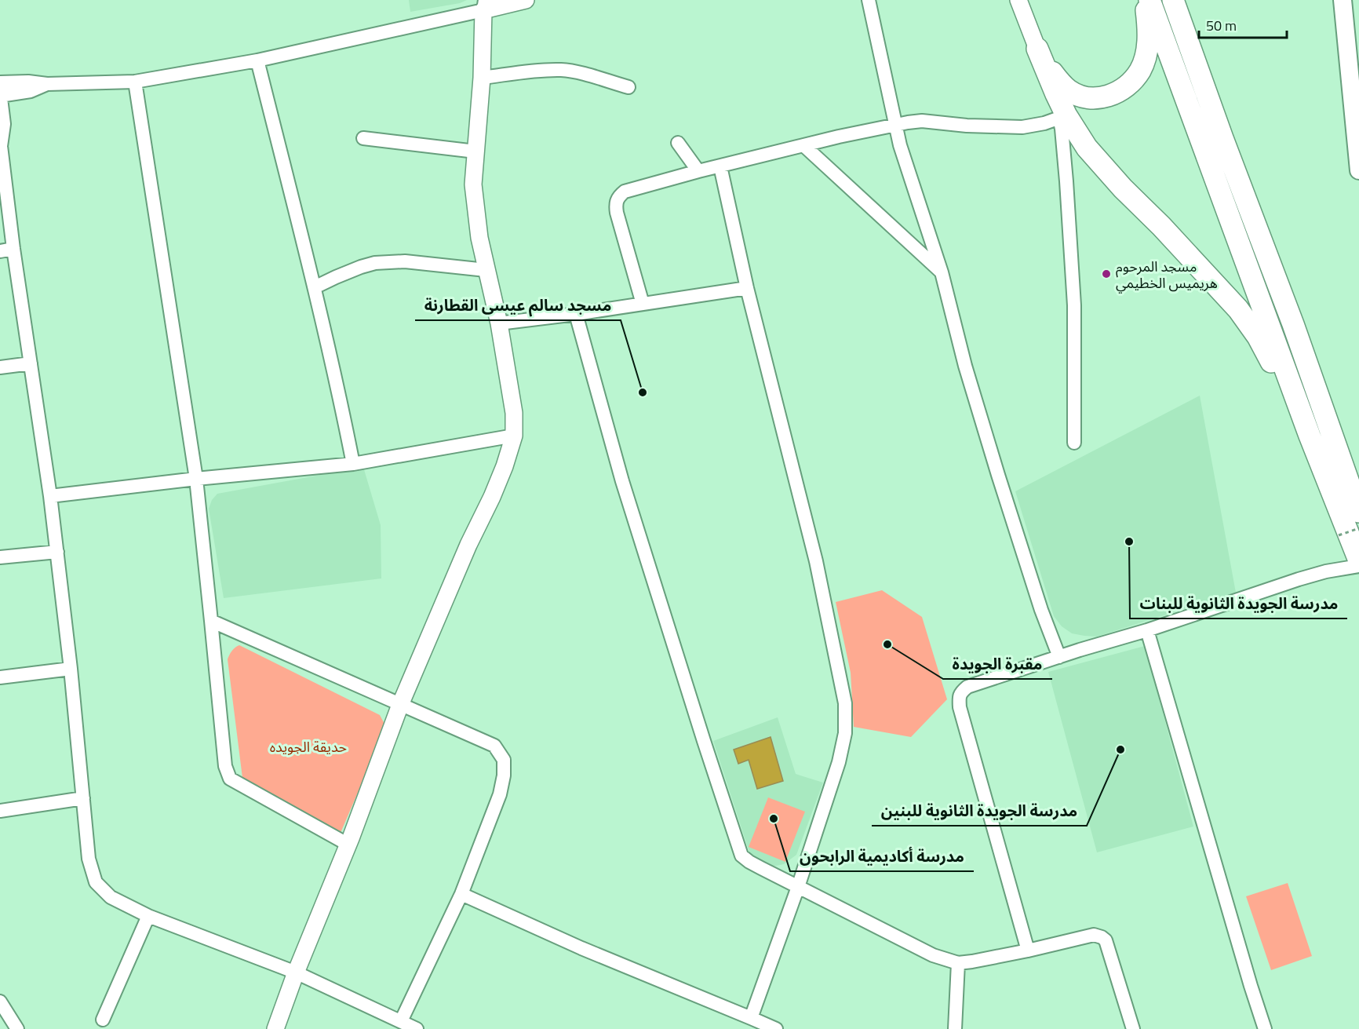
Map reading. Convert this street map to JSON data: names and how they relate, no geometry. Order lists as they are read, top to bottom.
{
  "parks": ["حديقة الجويده"],
  "places": [
    "مسجد المرحوم هريميس الخطيمي",
    "مسجد سالم عيسى القطارنة",
    "مدرسة الجويدة الثانوية للبنات",
    "مقبرة الجويدة",
    "مدرسة الجويدة الثانوية للبنين",
    "مدرسة أكاديمية الرابحون"
  ],
  "scale_bar": "50 m"
}
